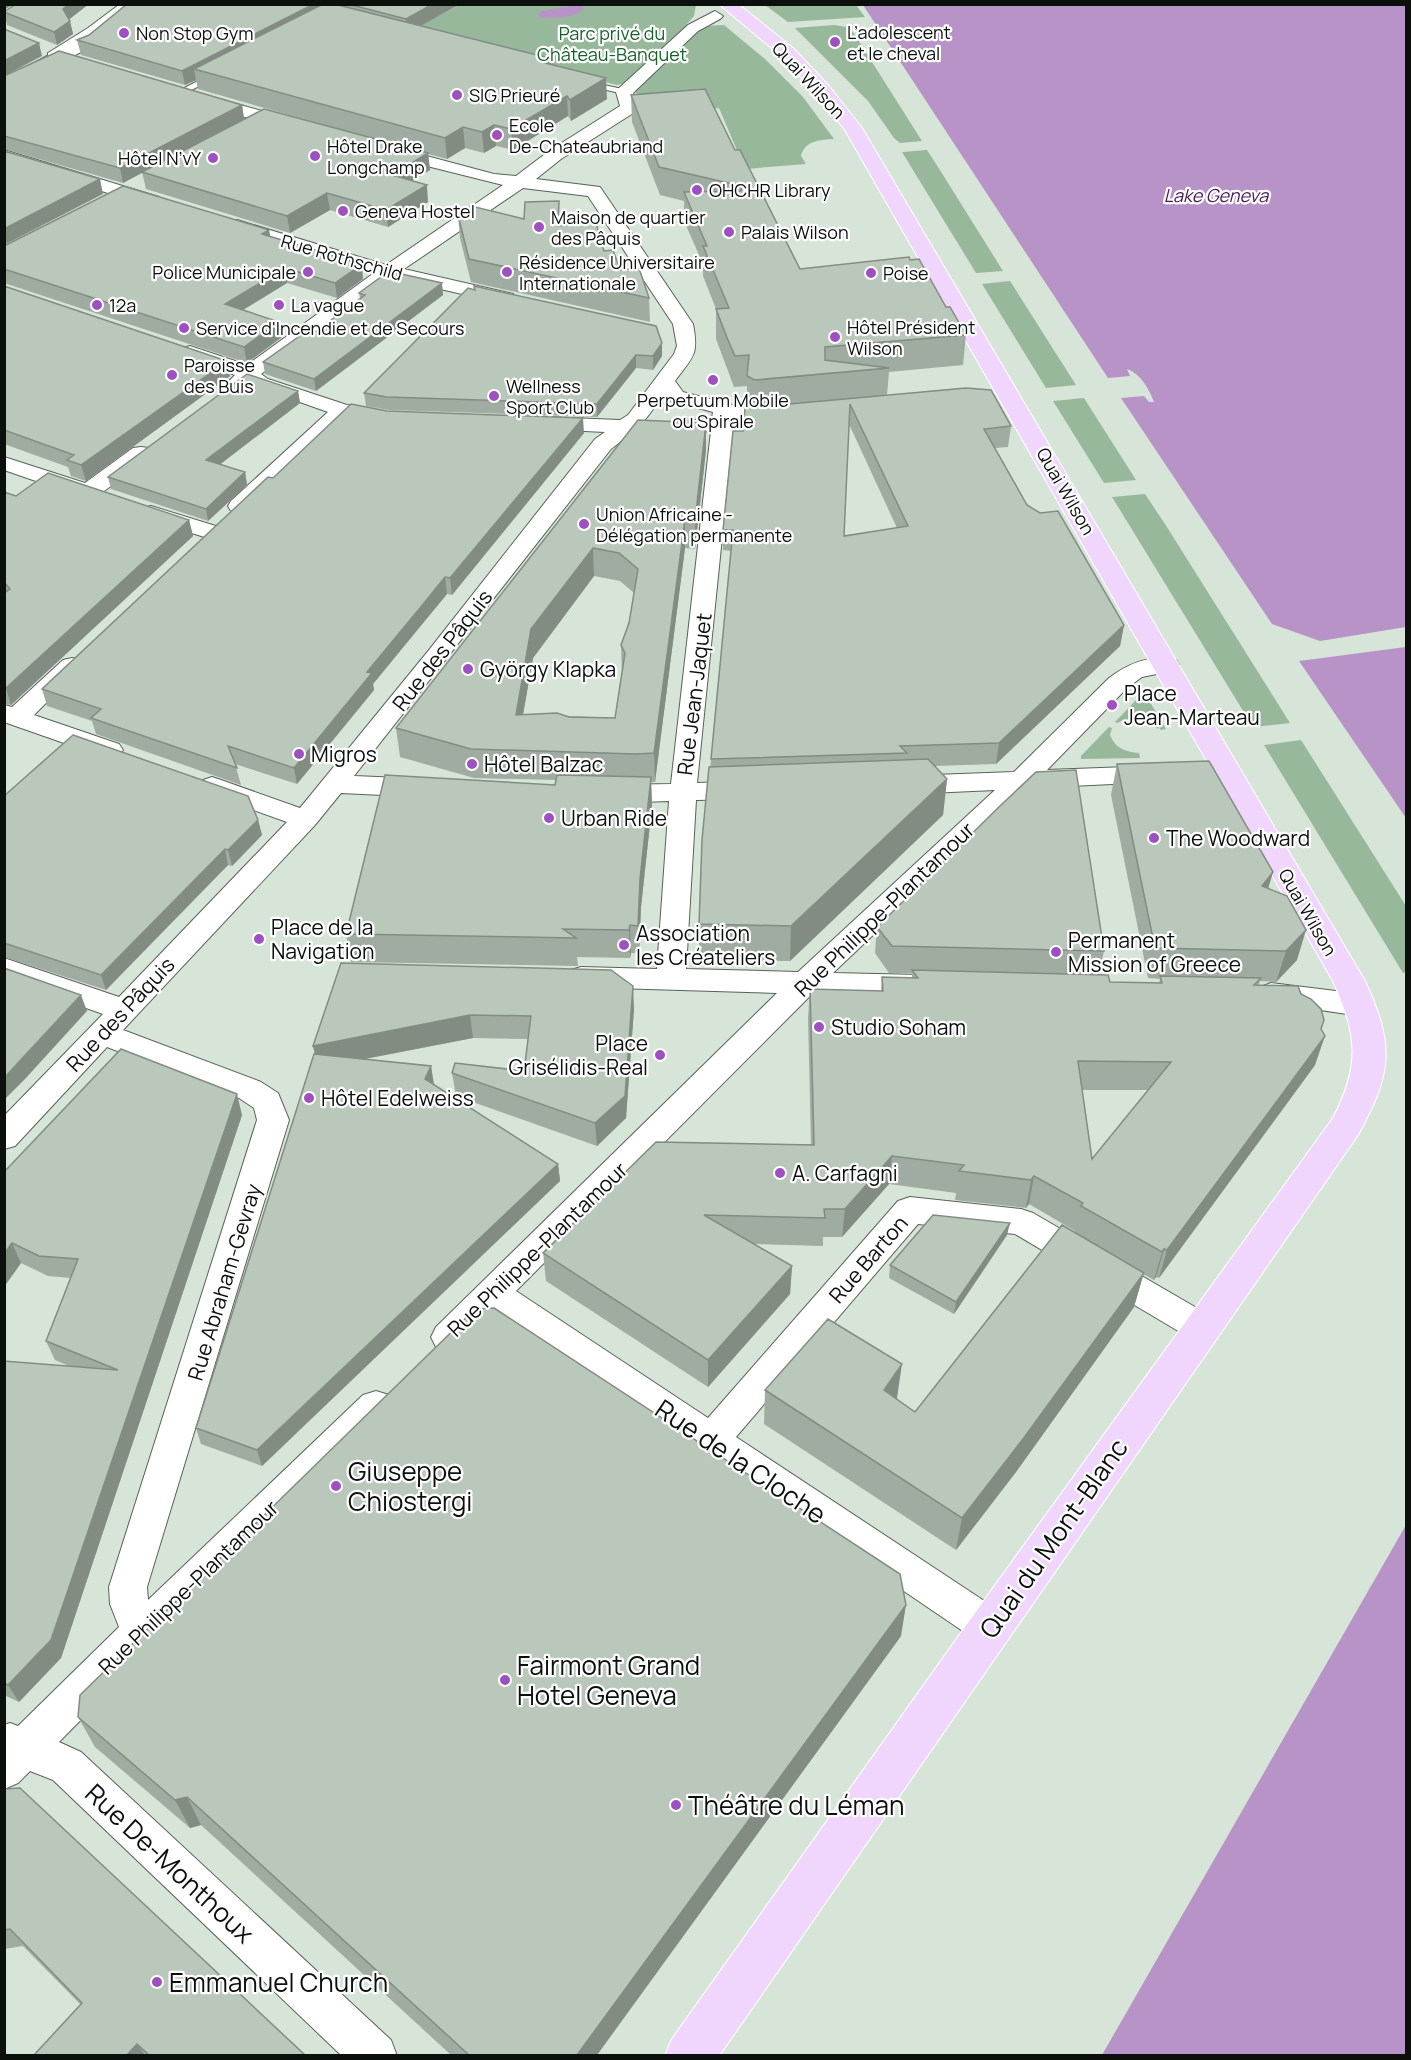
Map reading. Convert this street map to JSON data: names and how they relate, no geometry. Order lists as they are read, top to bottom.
{
  "streets": {
    "main road": ["Quai Wilson", "Quai du Mont-Blanc"],
    "street": [
      "Rue Rothschild",
      "Rue des Pâquis",
      "Rue Jean-Jaquet",
      "Rue Philippe-Plantamour",
      "Rue Barton",
      "Rue Abraham-Gevray",
      "Rue de la Cloche",
      "Rue De-Monthoux"
    ]
  },
  "crossings": [
    ["Quai Wilson", "Quai du Mont-Blanc"],
    ["Rue des Pâquis", "Rue Abraham-Gevray"],
    ["Rue Philippe-Plantamour", "Rue Abraham-Gevray"],
    ["Rue Philippe-Plantamour", "Rue de la Cloche"],
    ["Rue Philippe-Plantamour", "Rue De-Monthoux"],
    ["Rue Barton", "Rue de la Cloche"],
    ["Rue Barton", "Quai du Mont-Blanc"],
    ["Rue de la Cloche", "Quai du Mont-Blanc"]
  ],
  "water": ["Lake Geneva"],
  "parks": ["Parc privé du Château-Banquet"],
  "places": [
    "Non Stop Gym",
    "L’adolescent et le cheval",
    "SIG Prieuré",
    "Ecole De-Chateaubriand",
    "Hôtel Drake Longchamp",
    "Hôtel N’vY",
    "OHCHR Library",
    "Geneva Hostel",
    "Maison de quartier des Pâquis",
    "Palais Wilson",
    "Police Municipale",
    "Résidence Universitaire Internationale",
    "Poise",
    "12a",
    "La vague",
    "Service d'Incendie et de Secours",
    "Hôtel Président Wilson",
    "Paroisse des Buis",
    "Perpetuum Mobile ou Spirale",
    "Wellness Sport Club",
    "Union Africaine - Délégation permanente",
    "György Klapka",
    "Place Jean-Marteau",
    "Migros",
    "Hôtel Balzac",
    "Urban Ride",
    "The Woodward",
    "Place de la Navigation",
    "Association les Créateliers",
    "Permanent Mission of Greece",
    "Studio Soham",
    "Place Grisélidis-Real",
    "Hôtel Edelweiss",
    "A. Carfagni",
    "Giuseppe Chiostergi",
    "Fairmont Grand Hotel Geneva",
    "Théâtre du Léman",
    "Emmanuel Church"
  ]
}
